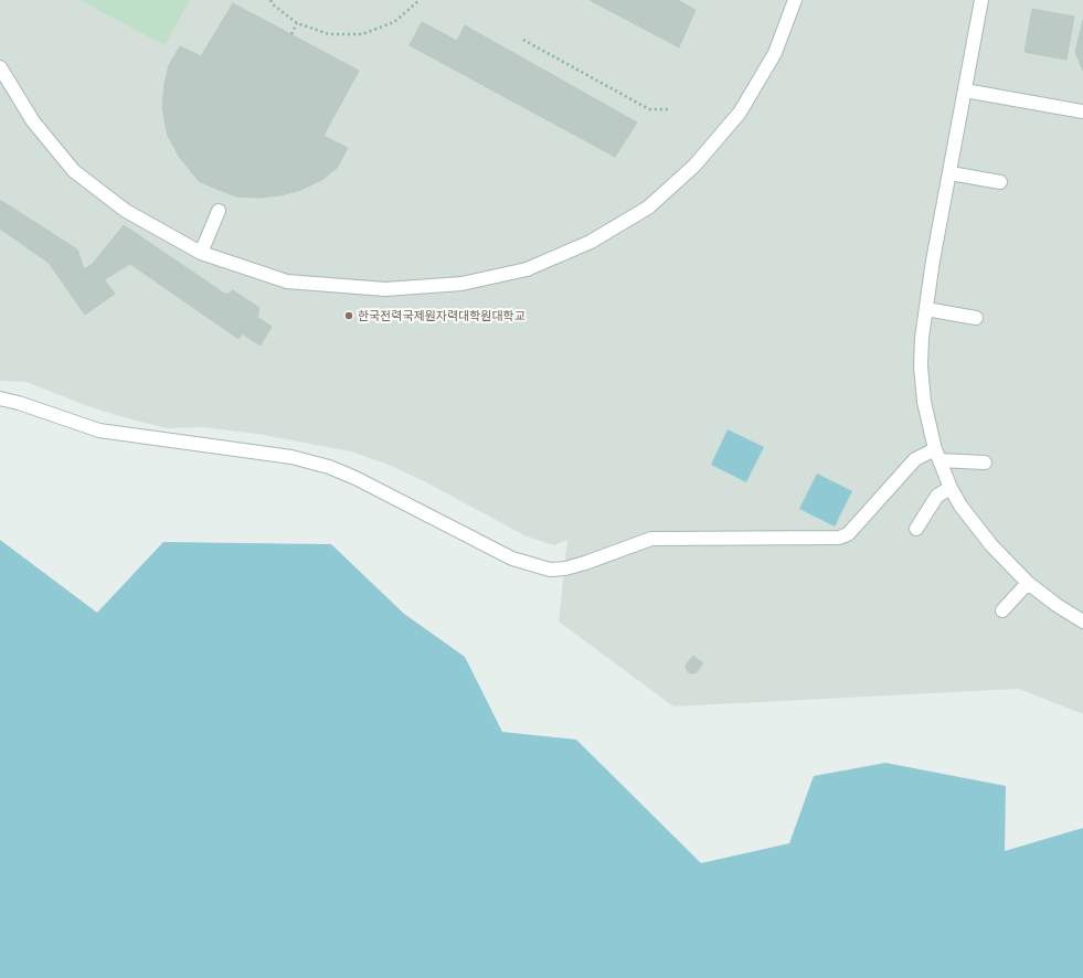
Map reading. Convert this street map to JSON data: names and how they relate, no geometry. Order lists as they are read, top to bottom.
{
  "places": ["한국전력국제원자력대학원대학교"]
}
